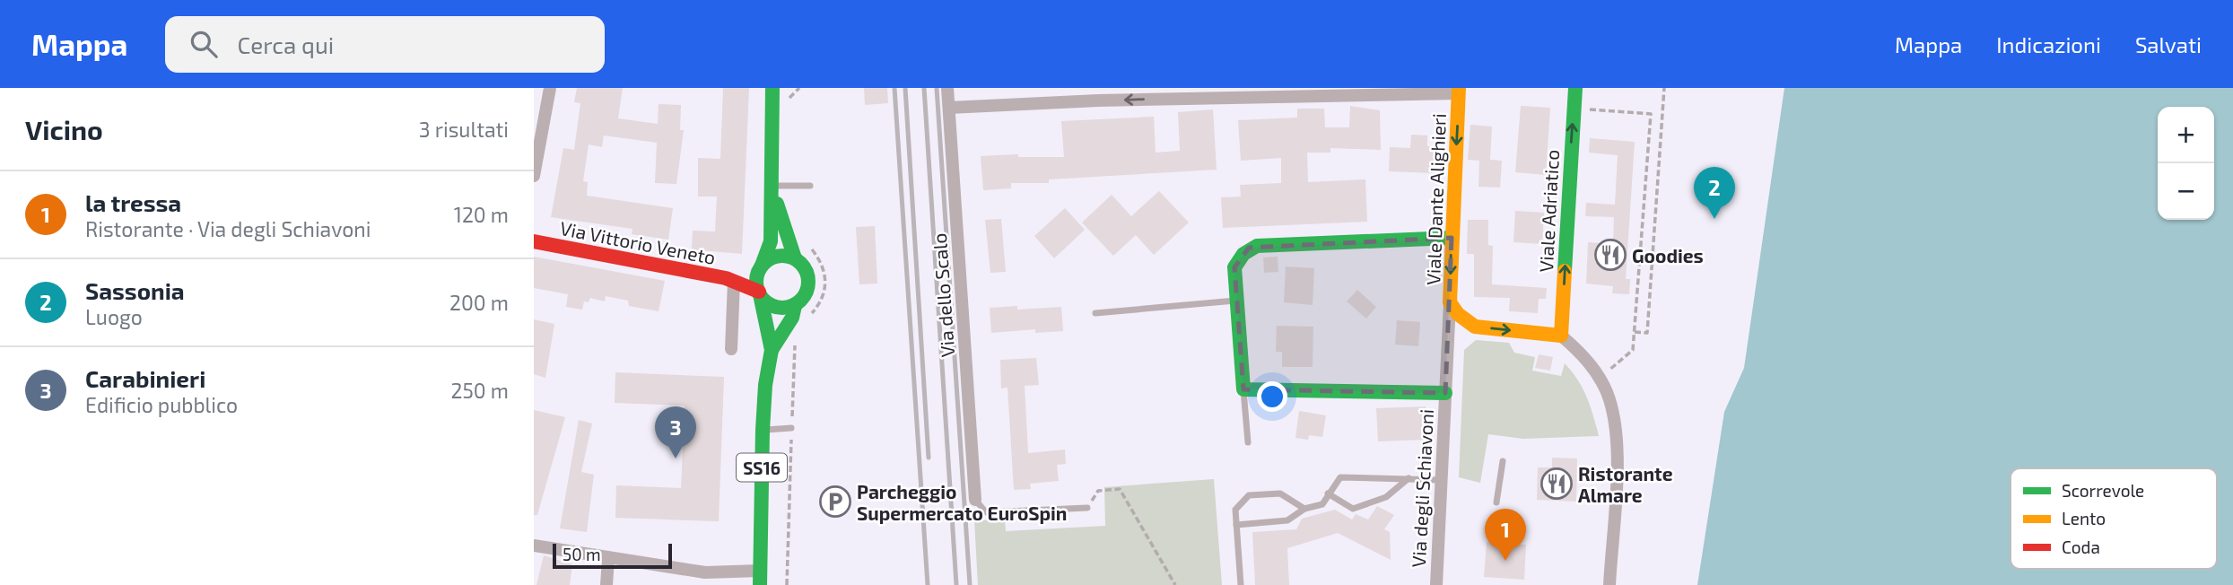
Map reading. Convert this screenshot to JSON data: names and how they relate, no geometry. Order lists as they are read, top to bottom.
{
  "streets": {
    "street": [
      "Viale Dante Alighieri",
      "Viale Adriatico",
      "Via Vittorio Veneto",
      "Via dello Scalo",
      "SS16",
      "Via degli Schiavoni"
    ]
  },
  "crossings": [
    ["Viale Dante Alighieri", "Viale Adriatico"],
    ["Viale Dante Alighieri", "Via degli Schiavoni"],
    ["Via Vittorio Veneto", "SS16"]
  ],
  "one_way": ["Viale Adriatico"],
  "places": {
    "restaurant": ["Goodies", "Ristorante Almare"],
    "parking": ["Parcheggio Supermercato EuroSpin"]
  },
  "legend": ["Scorrevole", "Lento", "Coda"],
  "scale_bar": "50 m",
  "page": {
    "header": "Mappa",
    "search": "Cerca qui",
    "nav": ["Mappa", "Indicazioni", "Salvati"],
    "heading": ["Vicino", "3 risultati"],
    "map_buttons": ["+", "−"],
    "pins": ["2", "3", "1"],
    "list": [
      {
        "mark": "1",
        "name": "la tressa",
        "note": "Ristorante · Via degli Schiavoni",
        "value": "120 m"
      },
      {
        "mark": "2",
        "name": "Sassonia",
        "note": "Luogo",
        "value": "200 m"
      },
      {
        "mark": "3",
        "name": "Carabinieri",
        "note": "Edificio pubblico",
        "value": "250 m"
      }
    ],
    "scale": "50 m"
  }
}
